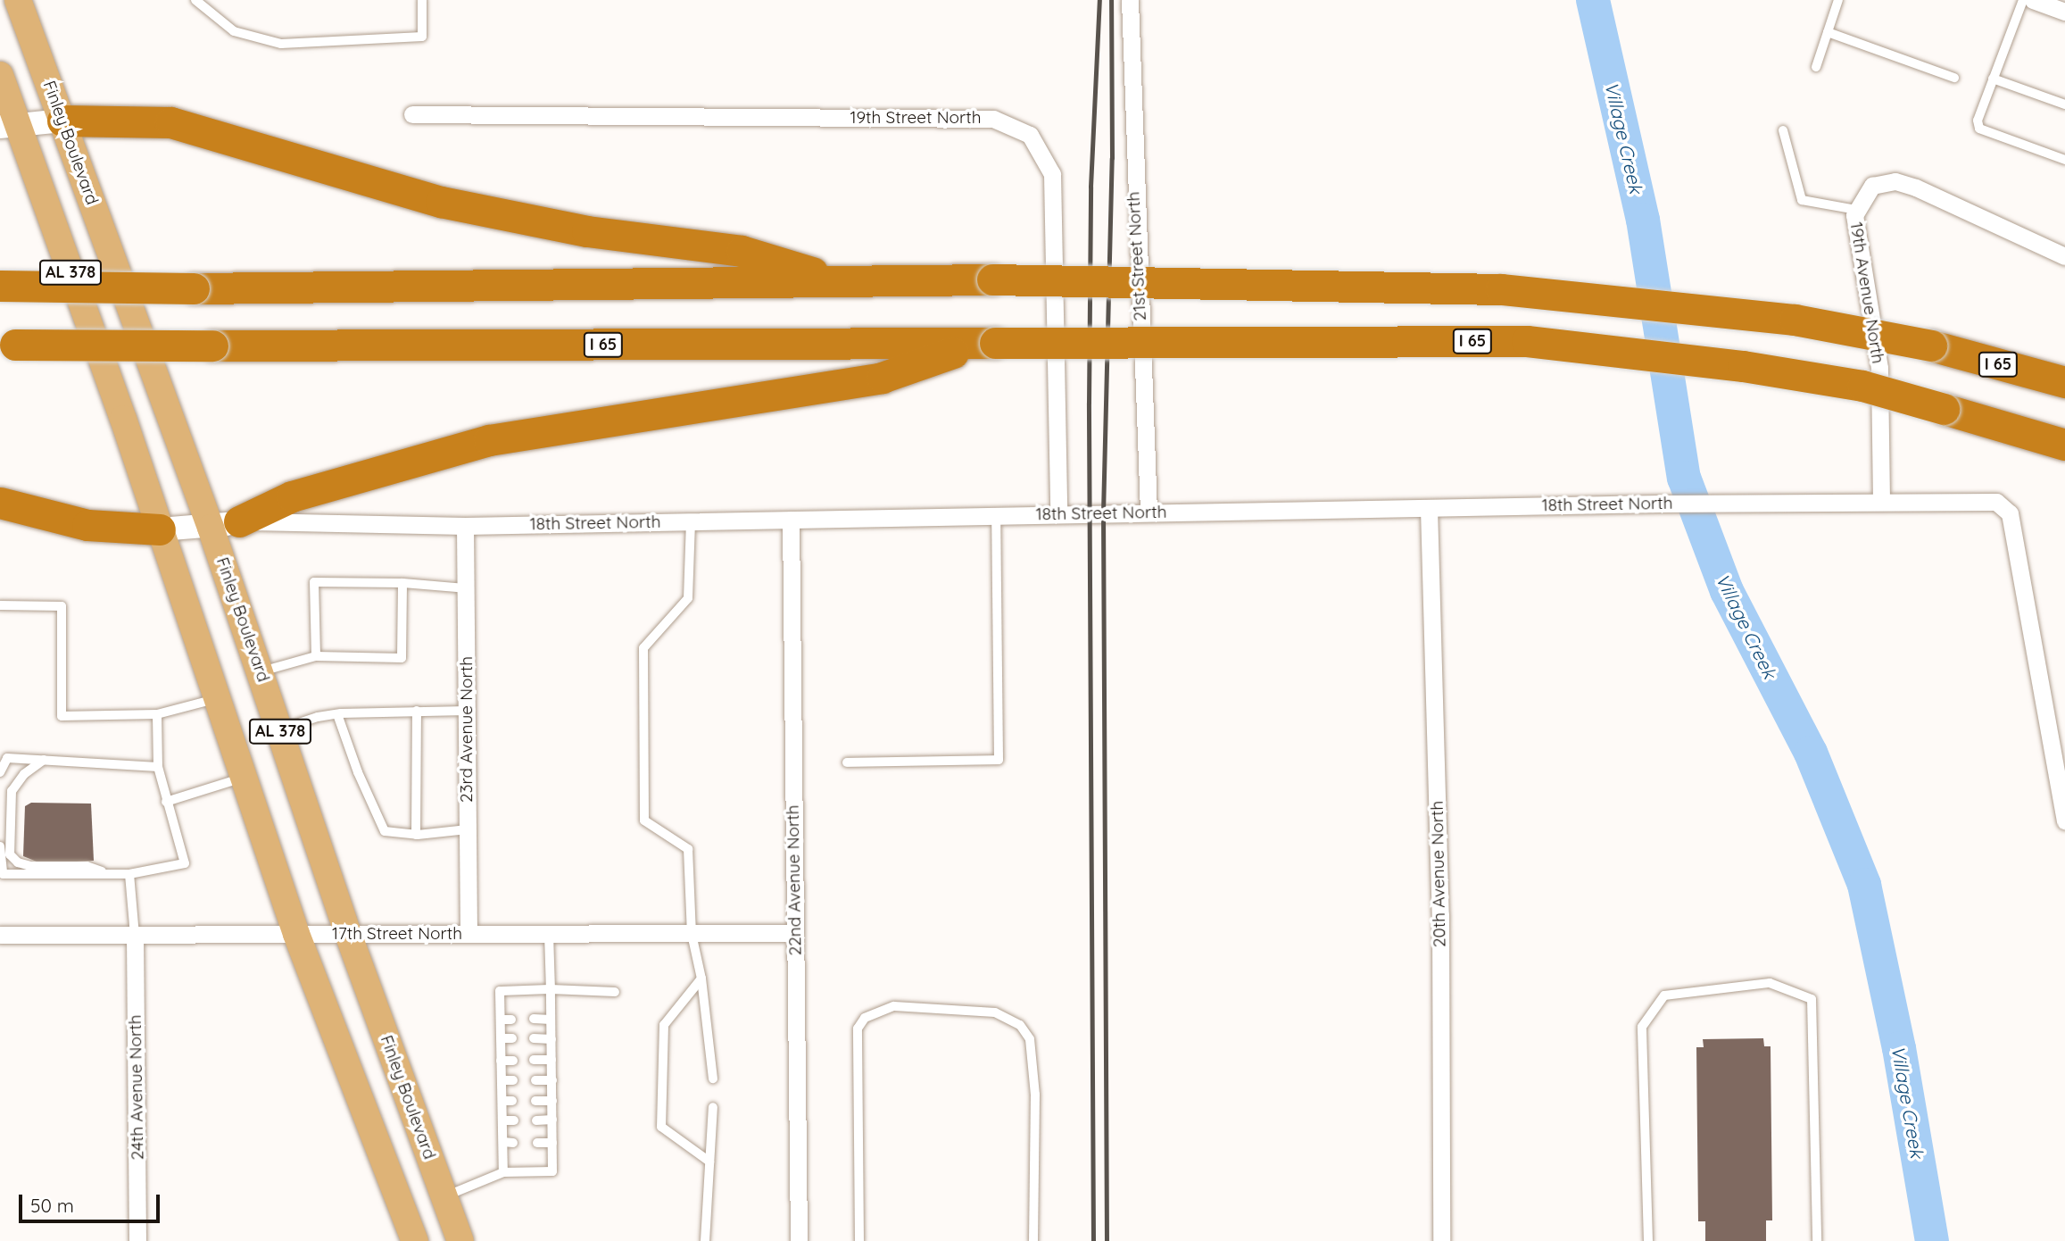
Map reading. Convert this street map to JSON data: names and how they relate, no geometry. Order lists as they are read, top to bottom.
{
  "streets": {
    "highway": ["I 65"],
    "main road": ["Finley Boulevard", "AL 378", "18th Street North"],
    "street": [
      "19th Street North",
      "21st Street North",
      "19th Avenue North",
      "23rd Avenue North",
      "20th Avenue North",
      "22nd Avenue North",
      "17th Street North",
      "24th Avenue North"
    ]
  },
  "crossings": [
    ["19th Street North", "18th Street North"],
    ["Finley Boulevard", "18th Street North"],
    ["Finley Boulevard", "17th Street North"],
    ["21st Street North", "18th Street North"],
    ["AL 378", "18th Street North"],
    ["AL 378", "17th Street North"],
    ["19th Avenue North", "18th Street North"],
    ["18th Street North", "23rd Avenue North"],
    ["18th Street North", "20th Avenue North"],
    ["18th Street North", "22nd Avenue North"],
    ["23rd Avenue North", "17th Street North"],
    ["22nd Avenue North", "17th Street North"],
    ["17th Street North", "24th Avenue North"]
  ],
  "water": ["Village Creek"],
  "scale_bar": "50 m"
}
